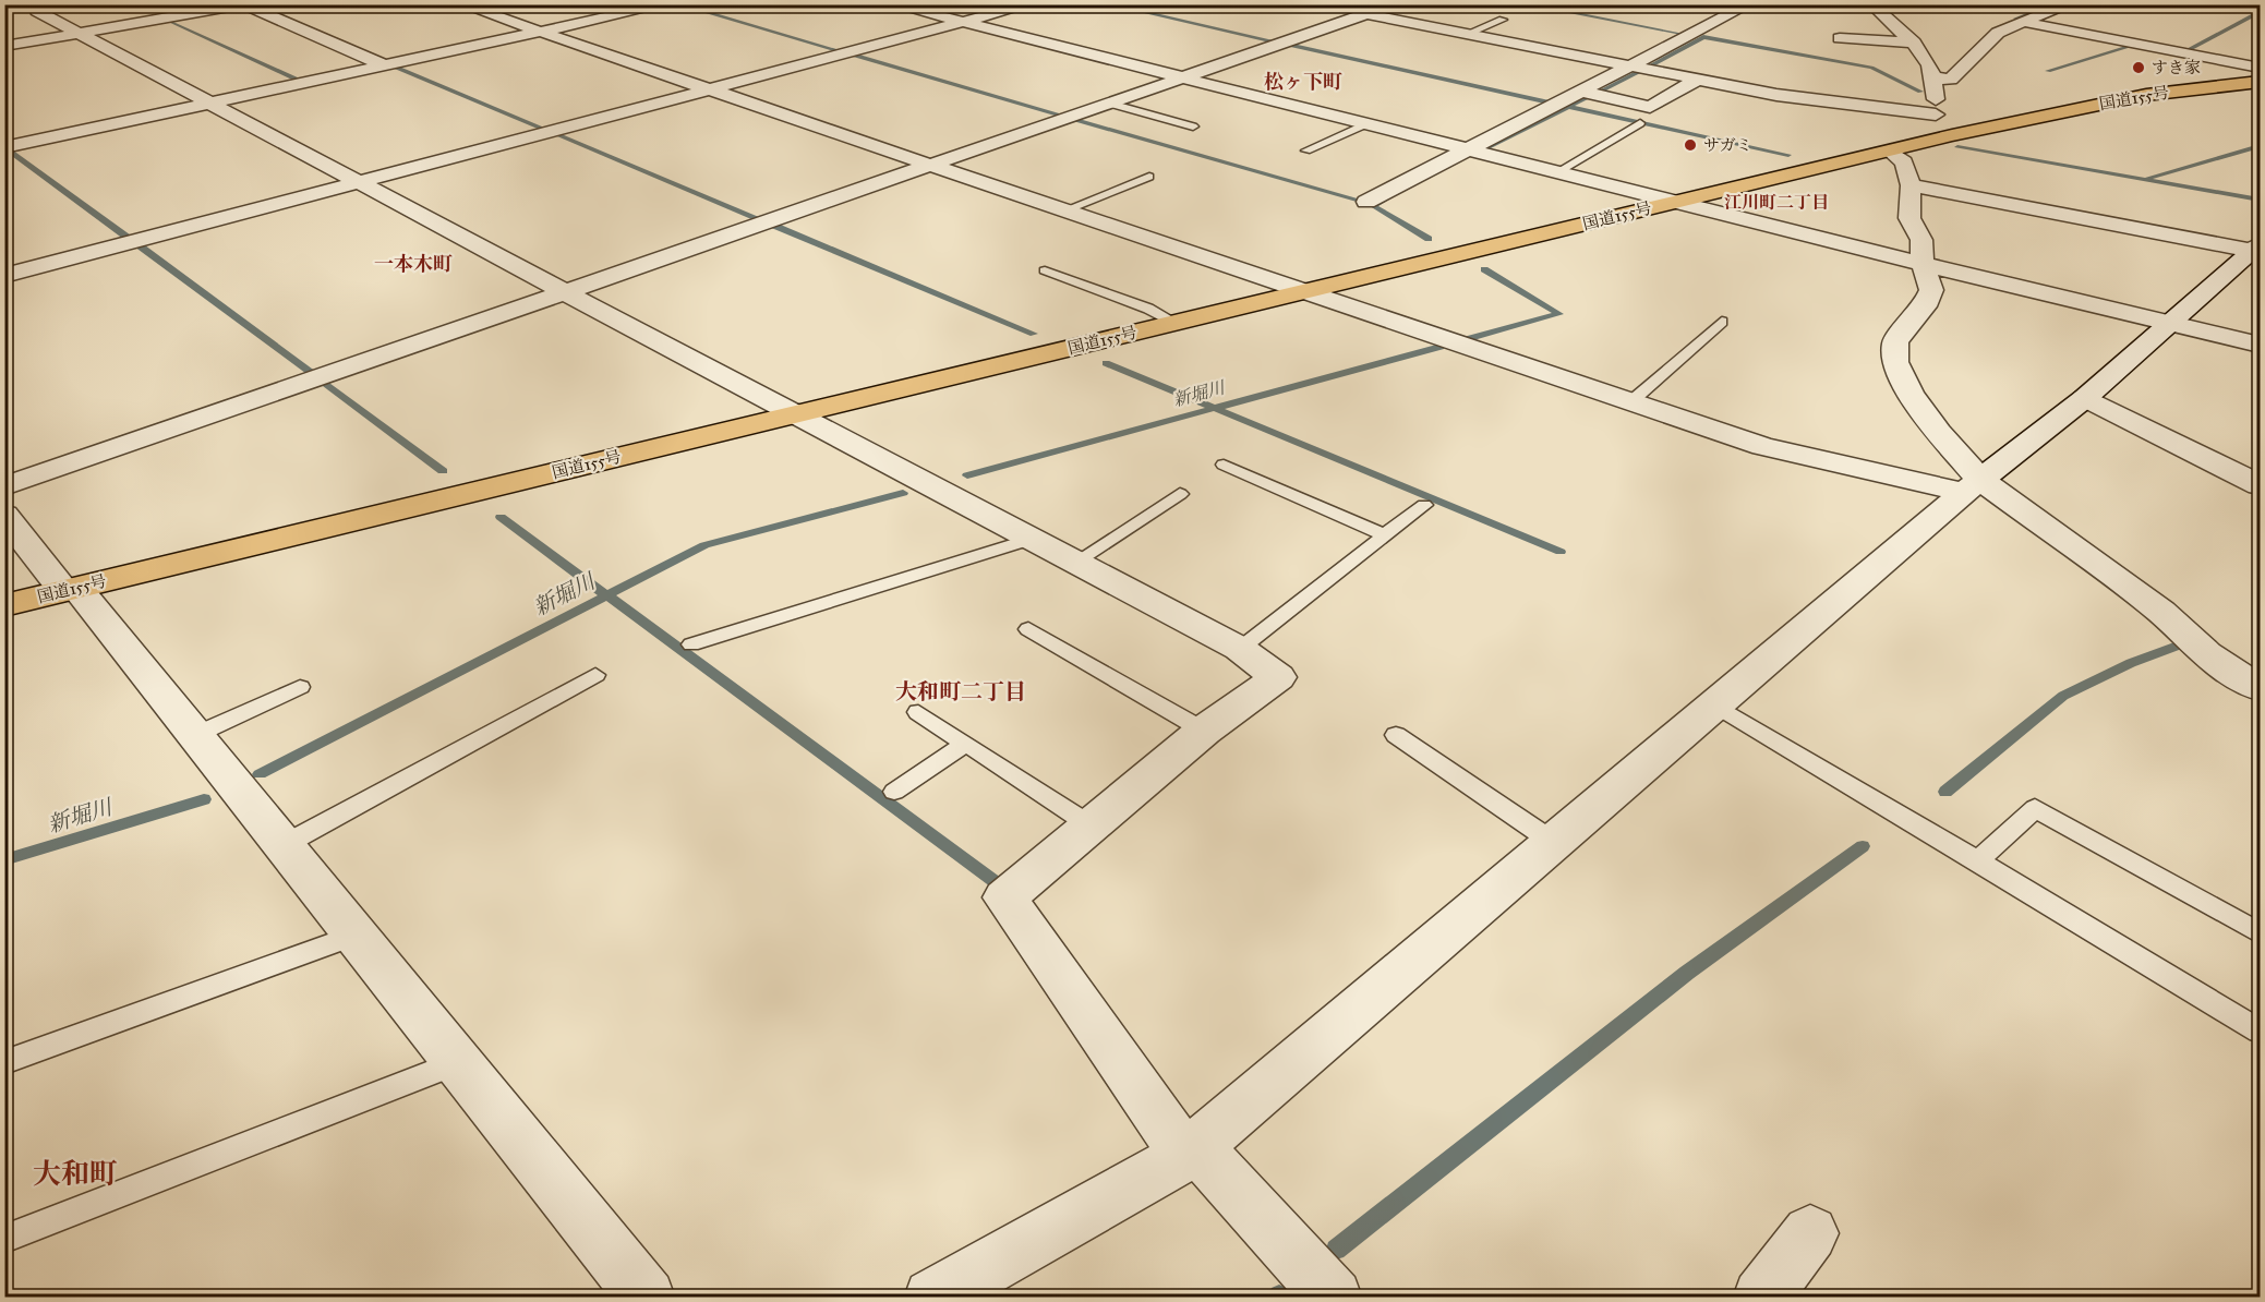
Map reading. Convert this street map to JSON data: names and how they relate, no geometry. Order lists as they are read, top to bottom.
{
  "streets": {
    "highway": ["国道155号"]
  },
  "districts": [
    "松ヶ下町",
    "江川町二丁目",
    "一本木町",
    "大和町二丁目",
    "大和町"
  ],
  "water": ["新堀川"],
  "places": ["すき家", "サガミ"]
}
